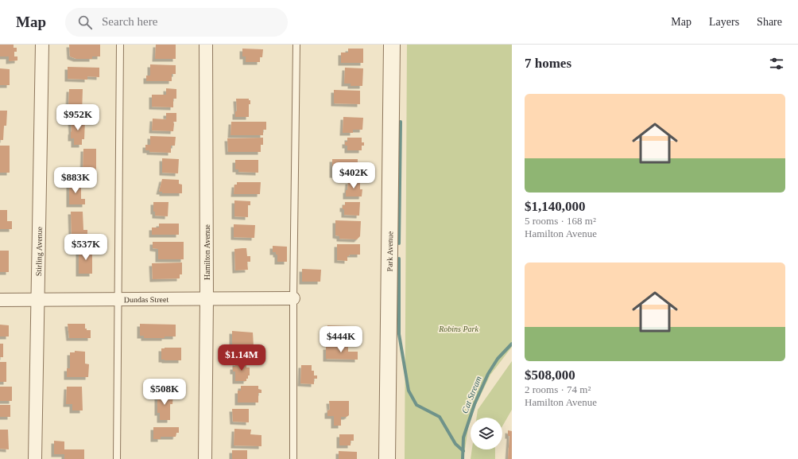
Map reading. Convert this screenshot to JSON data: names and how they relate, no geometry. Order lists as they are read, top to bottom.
{
  "streets": {
    "street": [
      "Stirling Avenue",
      "Hamilton Avenue",
      "Park Avenue",
      "Dundas Street"
    ]
  },
  "crossings": [
    ["Stirling Avenue", "Dundas Street"],
    ["Hamilton Avenue", "Dundas Street"]
  ],
  "water": ["Cat Stream"],
  "parks": ["Robins Park"],
  "page": {
    "header": "Map",
    "search": "Search here",
    "nav": ["Map", "Layers", "Share"],
    "heading": "7 homes",
    "list": [
      {
        "name": "$1,140,000",
        "note": "5 rooms · 168 m² · Hamilton Avenue"
      },
      {
        "name": "$508,000",
        "note": "2 rooms · 74 m² · Hamilton Avenue"
      }
    ],
    "price": [
      "$952K",
      "$402K",
      "$883K",
      "$537K",
      "$444K",
      "$1.14M",
      "$508K"
    ]
  }
}
